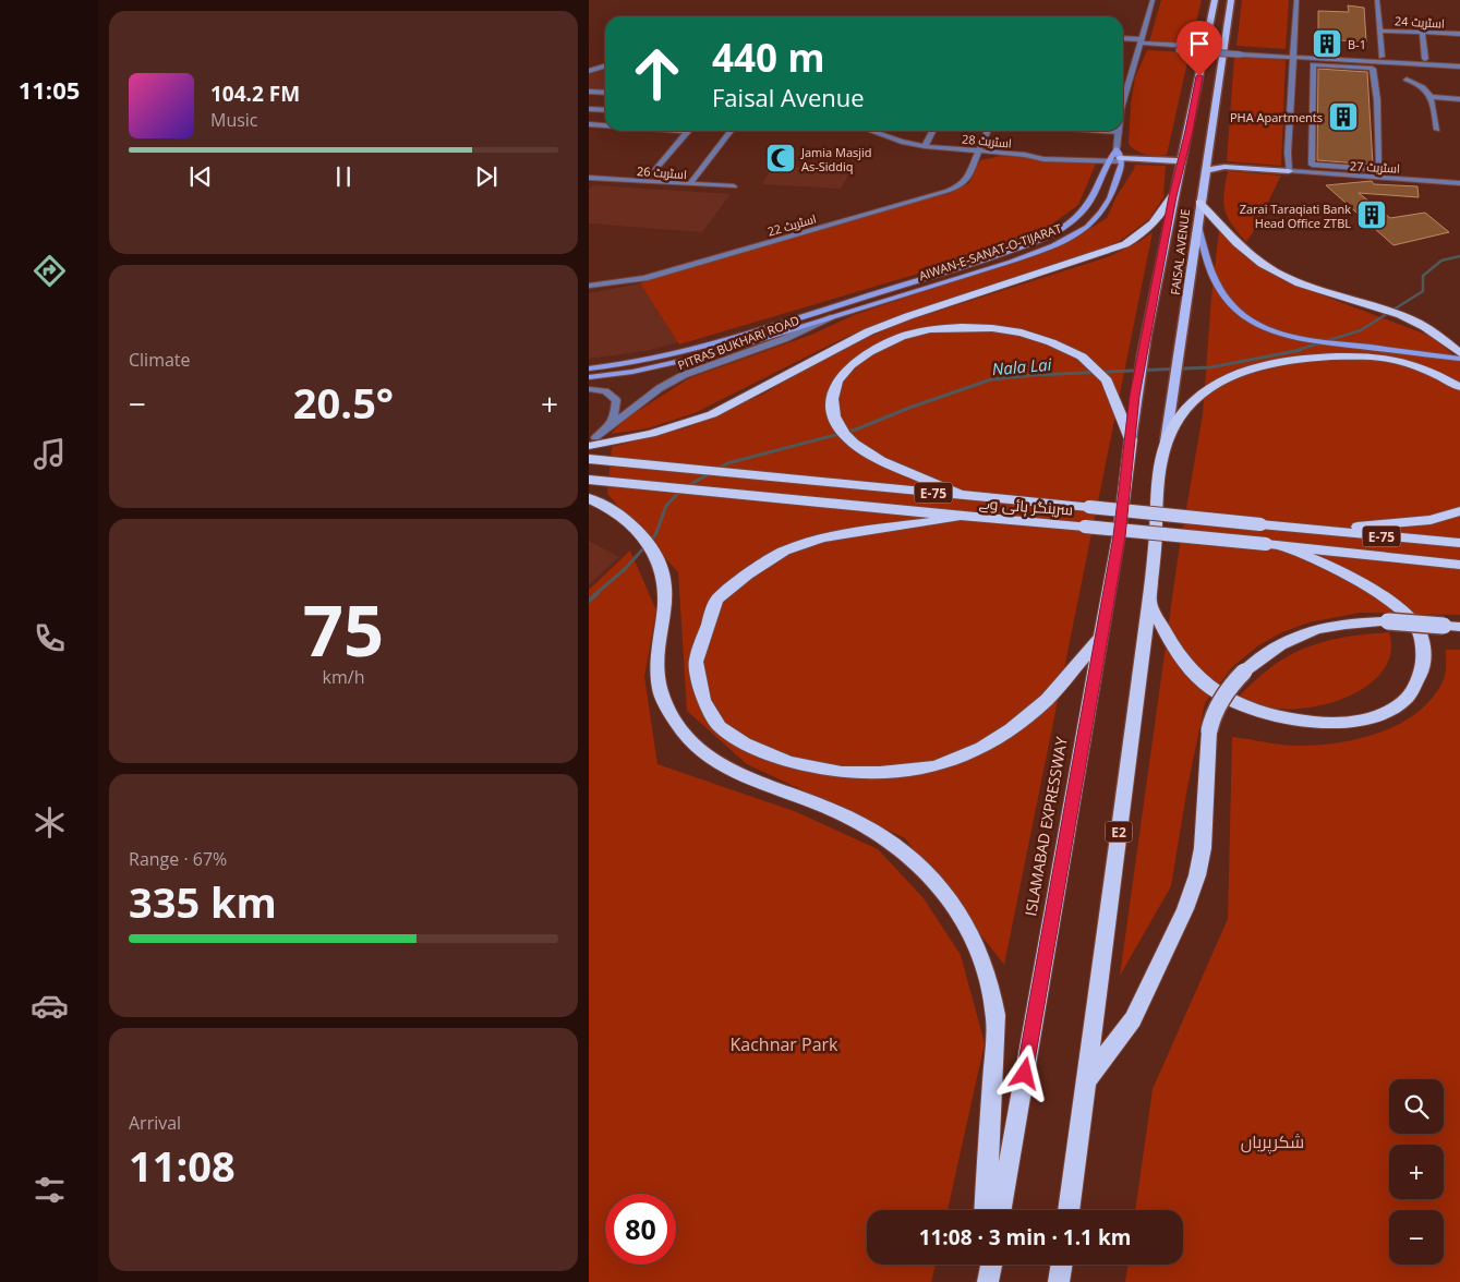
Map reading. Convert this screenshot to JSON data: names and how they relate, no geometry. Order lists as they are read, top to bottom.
{
  "streets": {
    "highway": [
      "E-75",
      "سرینگر ہائی وے",
      "ISLAMABAD EXPRESSWAY",
      "E2"
    ],
    "main road": ["AIWAN-E-SANAT-O-TIJARAT", "FAISAL AVENUE"],
    "street": [
      "اسٹریٹ 24",
      "اسٹریٹ 28",
      "اسٹریٹ 27",
      "اسٹریٹ 26",
      "اسٹریٹ 22",
      "PITRAS BUKHARI ROAD"
    ]
  },
  "crossings": [
    ["اسٹریٹ 28", "اسٹریٹ 22"],
    ["اسٹریٹ 28", "AIWAN-E-SANAT-O-TIJARAT"],
    ["AIWAN-E-SANAT-O-TIJARAT", "PITRAS BUKHARI ROAD"],
    ["FAISAL AVENUE", "ISLAMABAD EXPRESSWAY"],
    ["FAISAL AVENUE", "E2"]
  ],
  "water": ["Nala Lai"],
  "parks": ["Kachnar Park", "شکرپریاں"],
  "places": {
    "building": ["B-1", "PHA Apartments", "Zarai Taraqiati Bank Head Office ZTBL"],
    "mosque": ["Jamia Masjid As-Siddiq"]
  },
  "page": {
    "tabs": "11:05",
    "turn": ["440 m", "Faisal Avenue"],
    "song": ["104.2 FM", "Music"],
    "tile": [
      "Climate",
      ["75", "km/h"],
      ["Range · 67%", "335 km"],
      ["Arrival", "11:08"]
    ],
    "heat": ["−", "20.5°", "+"],
    "map_buttons": ["+", "−"],
    "limit": "80",
    "trip": "11:08 · 3 min · 1.1 km"
  }
}
